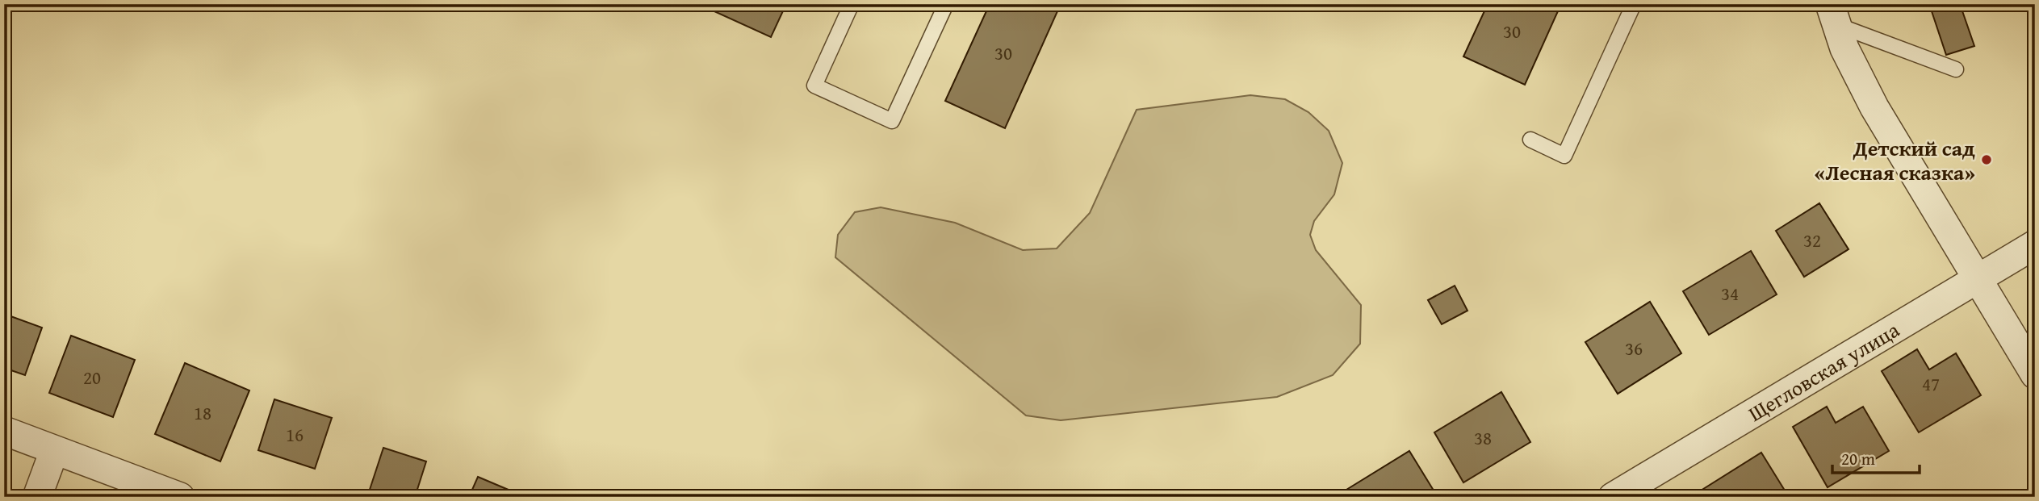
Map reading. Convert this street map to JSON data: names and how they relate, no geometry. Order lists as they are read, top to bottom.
{
  "streets": {
    "street": ["Щегловская улица"]
  },
  "places": ["Детский сад «Лесная сказка»"],
  "house_numbers": [
    "30",
    "30",
    "32",
    "34",
    "36",
    "20",
    "47",
    "18",
    "16",
    "38"
  ],
  "scale_bar": "20 m"
}
